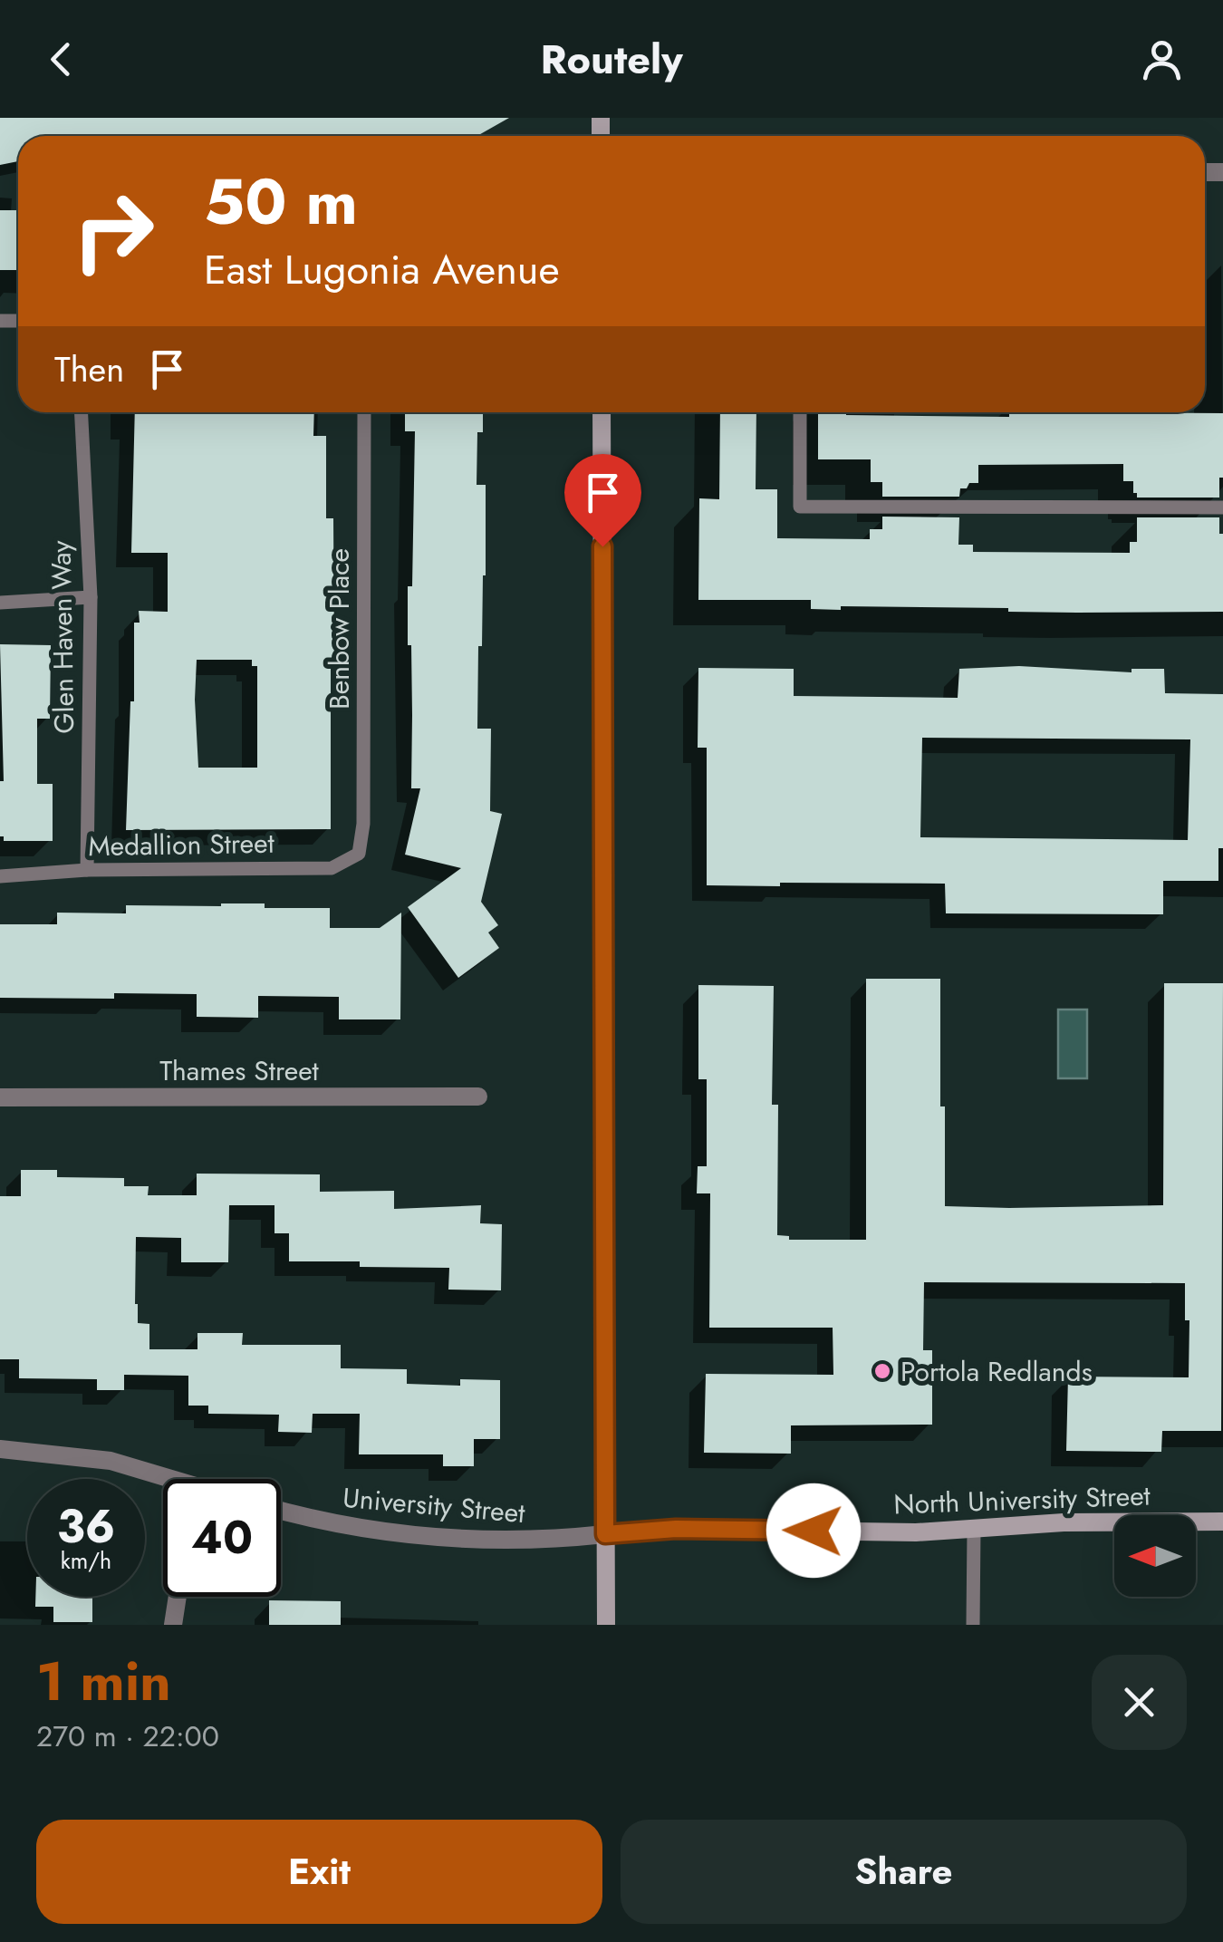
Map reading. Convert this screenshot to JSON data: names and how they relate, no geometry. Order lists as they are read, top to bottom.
{
  "streets": {
    "main road": ["North University Street"],
    "street": ["Thames Street", "University Street"],
    "lane": ["Benbow Place", "Glen Haven Way", "Medallion Street"]
  },
  "crossings": [
    ["Benbow Place", "Medallion Street"],
    ["Glen Haven Way", "Medallion Street"],
    ["North University Street", "University Street"]
  ],
  "places": ["Portola Redlands"],
  "north": "left",
  "page": {
    "header": "Routely",
    "turn": ["50 m", "East Lugonia Avenue"],
    "then": "Then",
    "speed": "36 km/h",
    "limit": "40",
    "heading": ["1 min", "270 m · 22:00"],
    "buttons": ["Exit", "Share"]
  }
}
